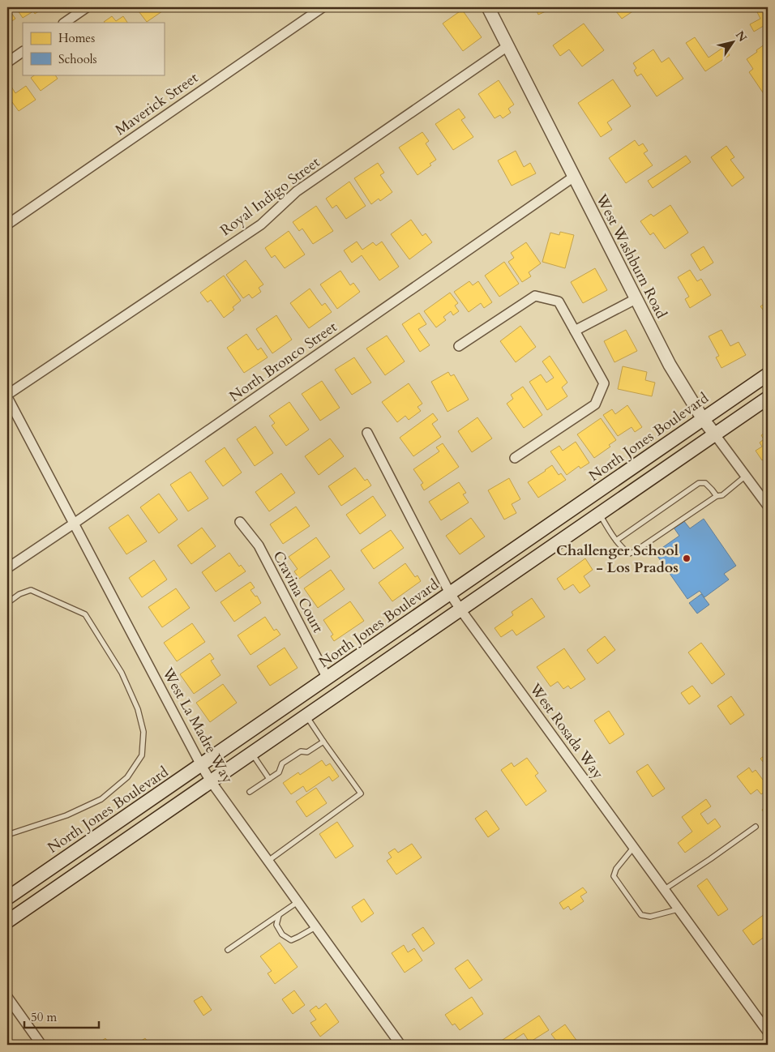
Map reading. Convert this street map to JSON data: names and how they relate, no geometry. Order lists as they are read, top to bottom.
{
  "streets": {
    "main road": ["North Jones Boulevard"],
    "street": [
      "Maverick Street",
      "Royal Indigo Street",
      "West Washburn Road",
      "North Bronco Street",
      "Cravina Court",
      "West La Madre Way",
      "West Rosada Way"
    ]
  },
  "crossings": [
    ["Royal Indigo Street", "West Washburn Road"],
    ["Royal Indigo Street", "West La Madre Way"],
    ["West Washburn Road", "North Bronco Street"],
    ["West Washburn Road", "North Jones Boulevard"],
    ["North Bronco Street", "West La Madre Way"],
    ["North Jones Boulevard", "Cravina Court"],
    ["North Jones Boulevard", "West La Madre Way"],
    ["North Jones Boulevard", "West Rosada Way"]
  ],
  "places": ["Challenger School - Los Prados"],
  "legend": ["Homes", "Schools"],
  "scale_bar": "50 m",
  "north": "top right"
}
